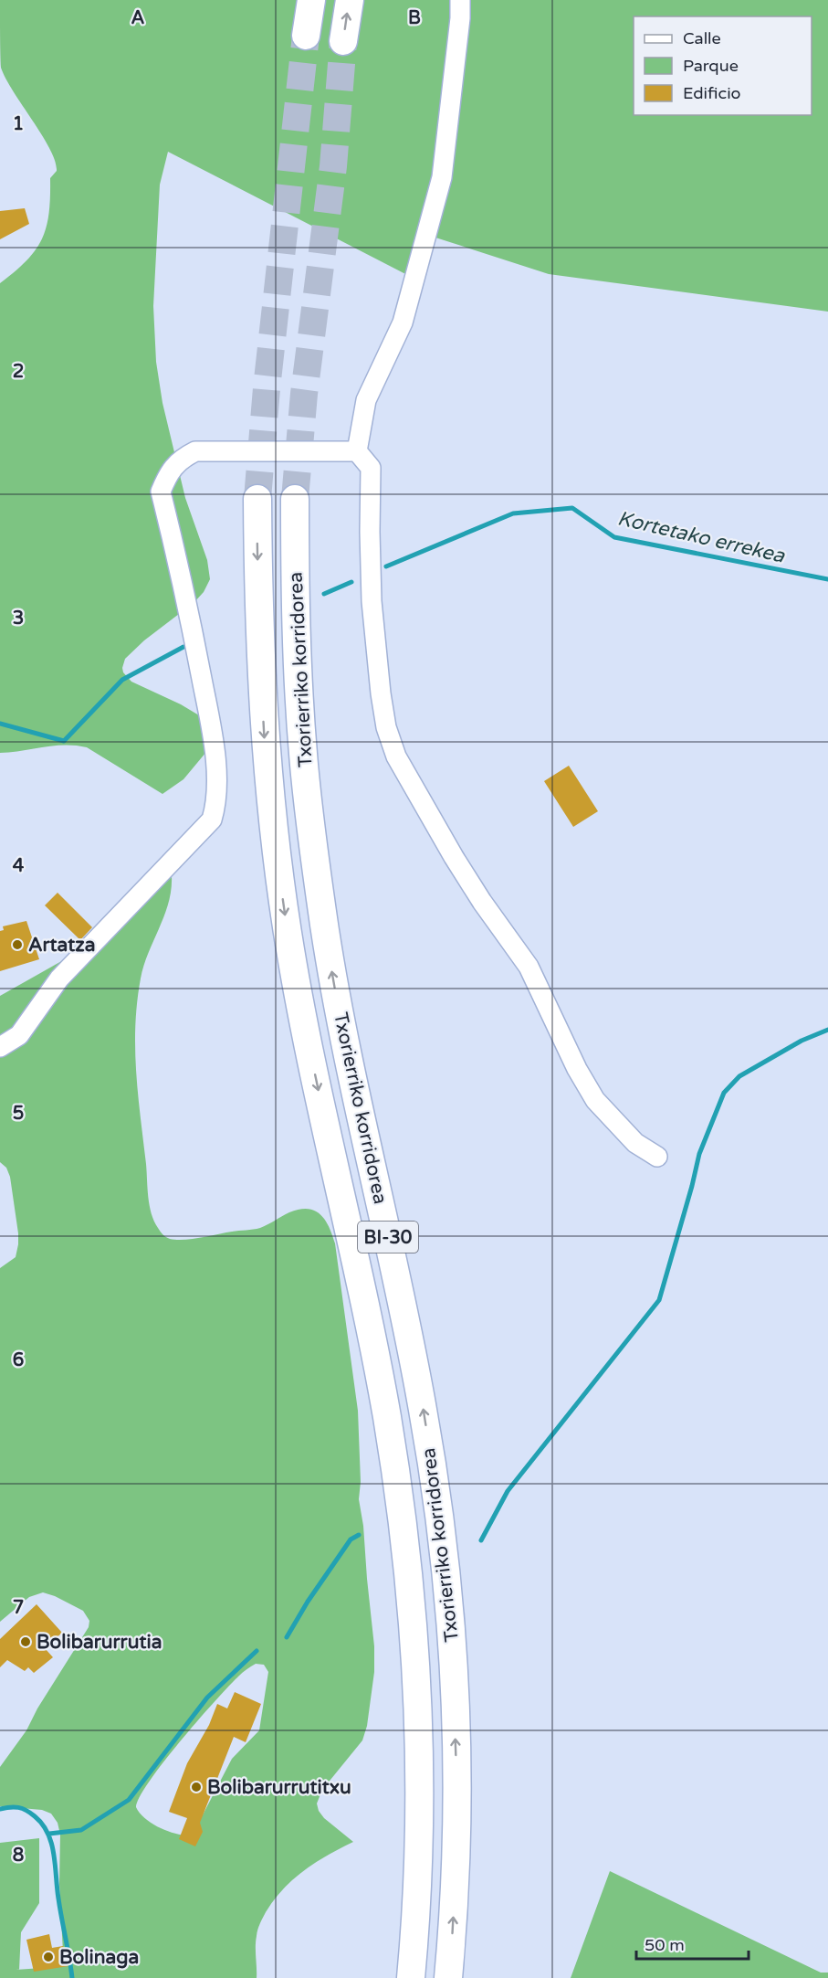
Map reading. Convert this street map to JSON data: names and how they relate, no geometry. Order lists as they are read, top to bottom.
{
  "streets": {
    "highway": ["Txorierriko korridorea", "BI-30"]
  },
  "water": ["Kortetako errekea"],
  "places": [
    "Artatza",
    "Bolibarurrutia",
    "Bolibarurrutitxu",
    "Bolinaga"
  ],
  "legend": ["Calle", "Parque", "Edificio"],
  "scale_bar": "50 m",
  "grid": {
    "columns": ["A", "B"],
    "rows": [
      "1",
      "2",
      "3",
      "4",
      "5",
      "6",
      "7",
      "8"
    ]
  }
}
